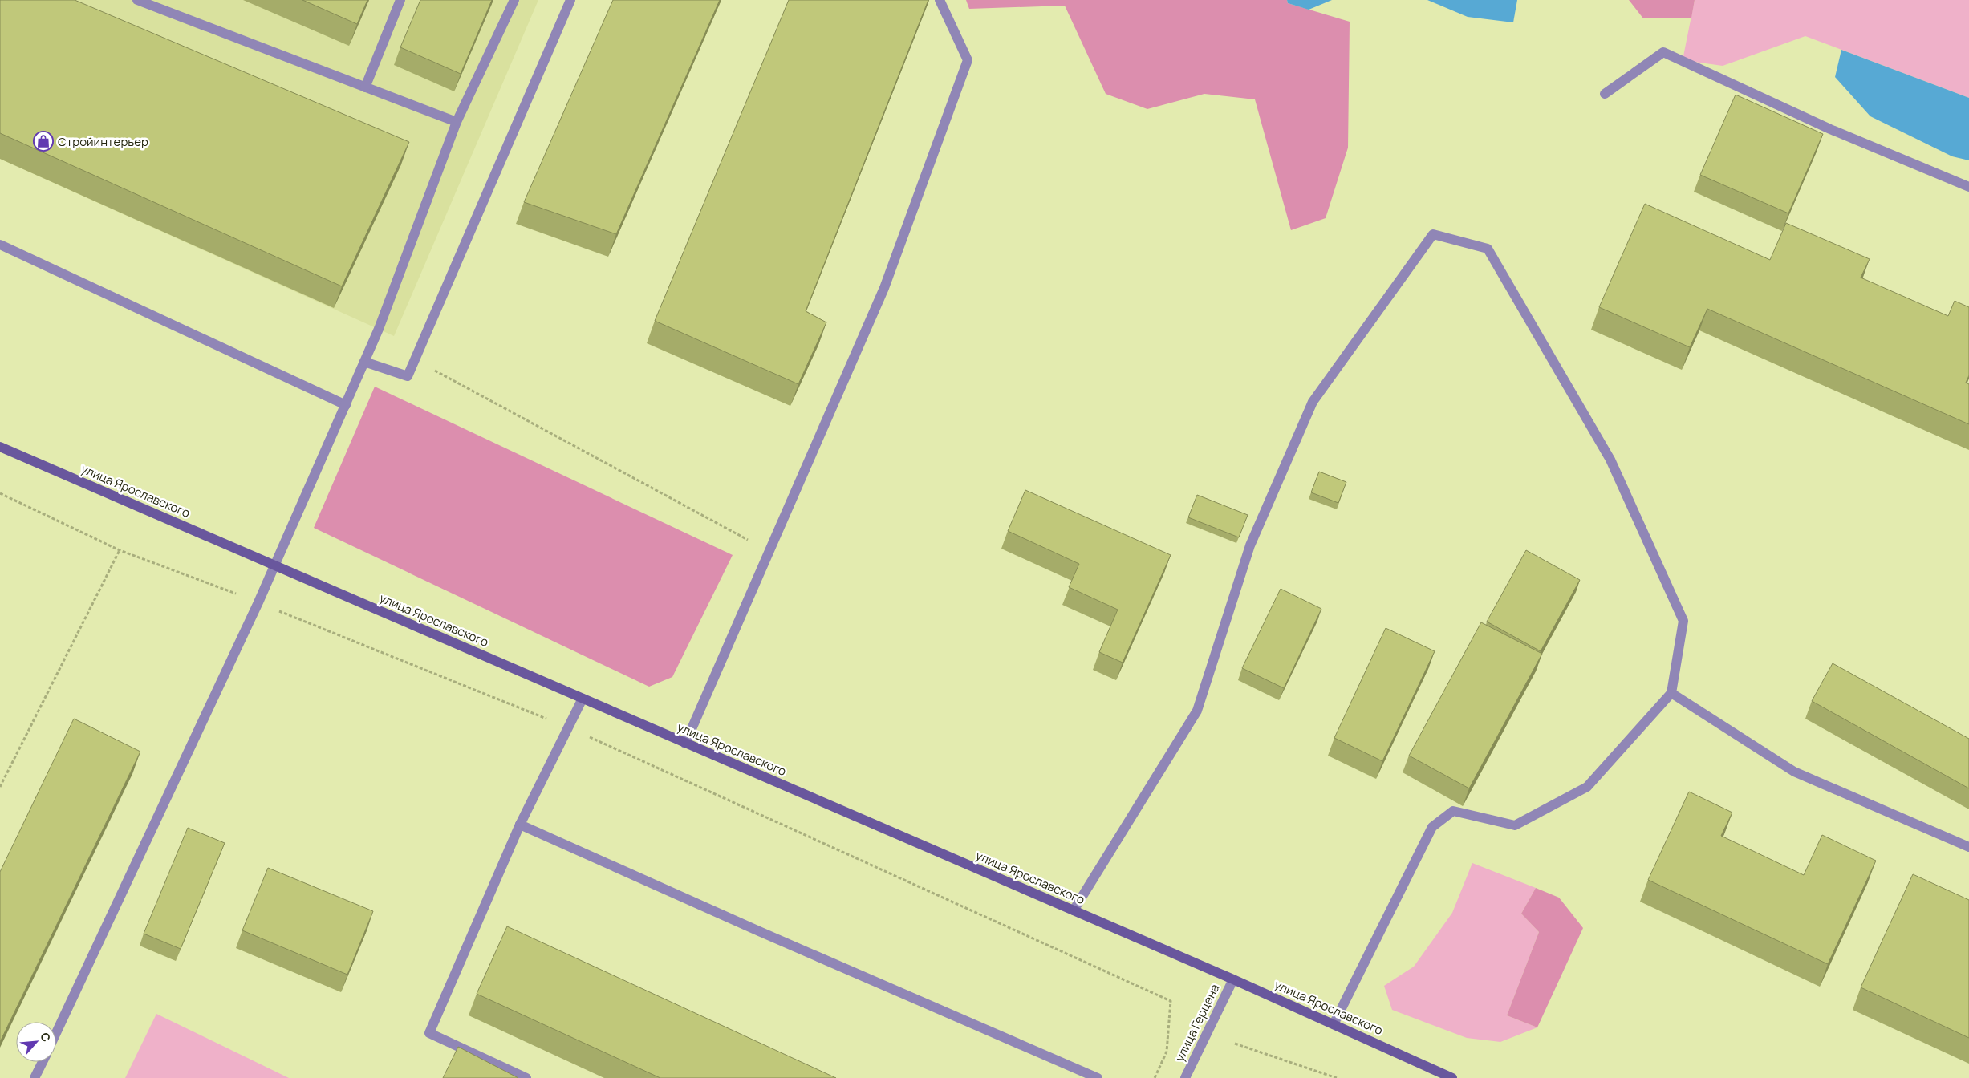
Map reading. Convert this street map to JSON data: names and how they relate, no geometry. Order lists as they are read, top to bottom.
{
  "streets": {
    "street": ["улица Ярославского", "улица Герцена"]
  },
  "crossings": [
    ["улица Ярославского", "улица Герцена"]
  ],
  "places": {
    "shop": ["Стройинтерьер"]
  },
  "north": "top right"
}
